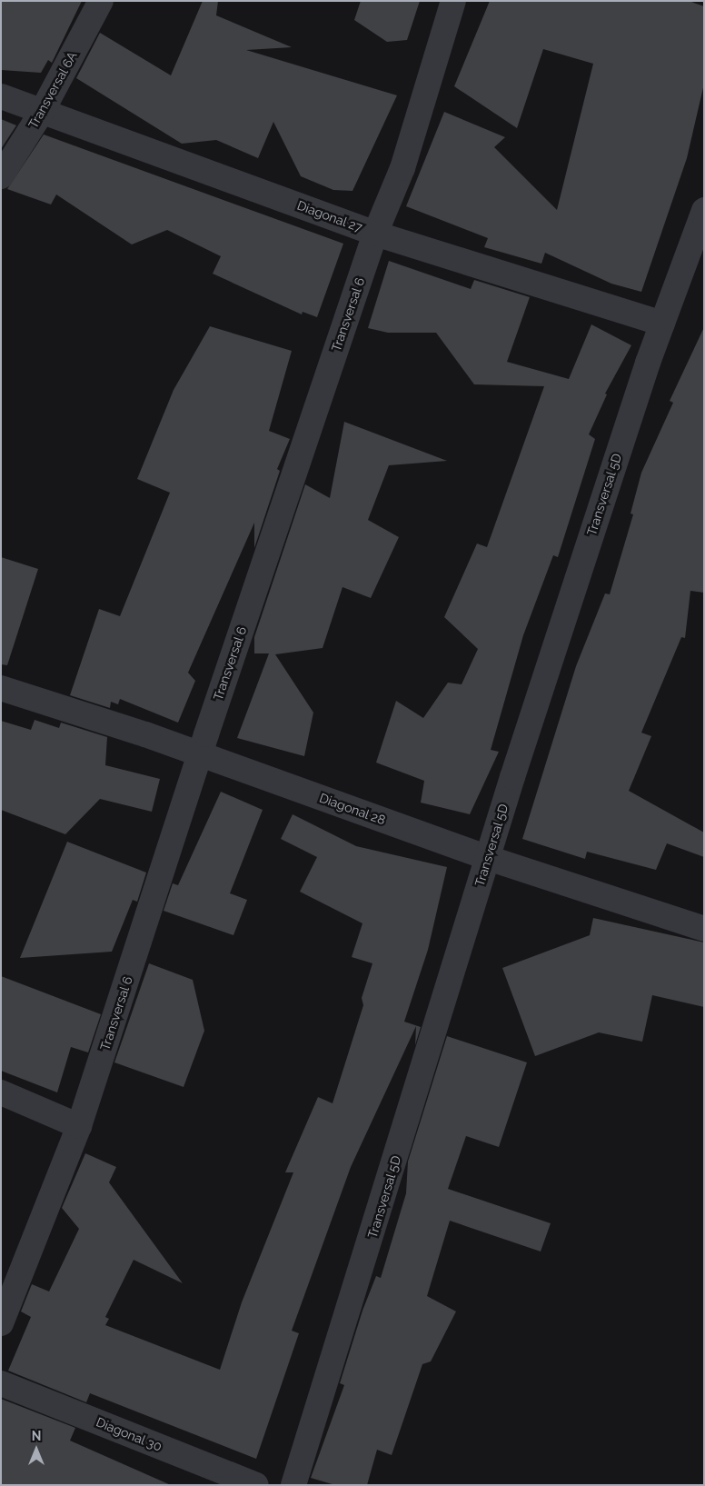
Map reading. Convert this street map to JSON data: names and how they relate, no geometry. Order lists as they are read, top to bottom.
{
  "streets": {
    "street": [
      "Transversal 6A",
      "Diagonal 27",
      "Transversal 6",
      "Transversal 5D",
      "Diagonal 28",
      "Diagonal 30"
    ]
  },
  "crossings": [
    ["Transversal 6A", "Diagonal 27"],
    ["Diagonal 27", "Transversal 6"],
    ["Diagonal 27", "Transversal 5D"],
    ["Transversal 6", "Diagonal 28"],
    ["Transversal 5D", "Diagonal 28"]
  ],
  "north": "top"
}
